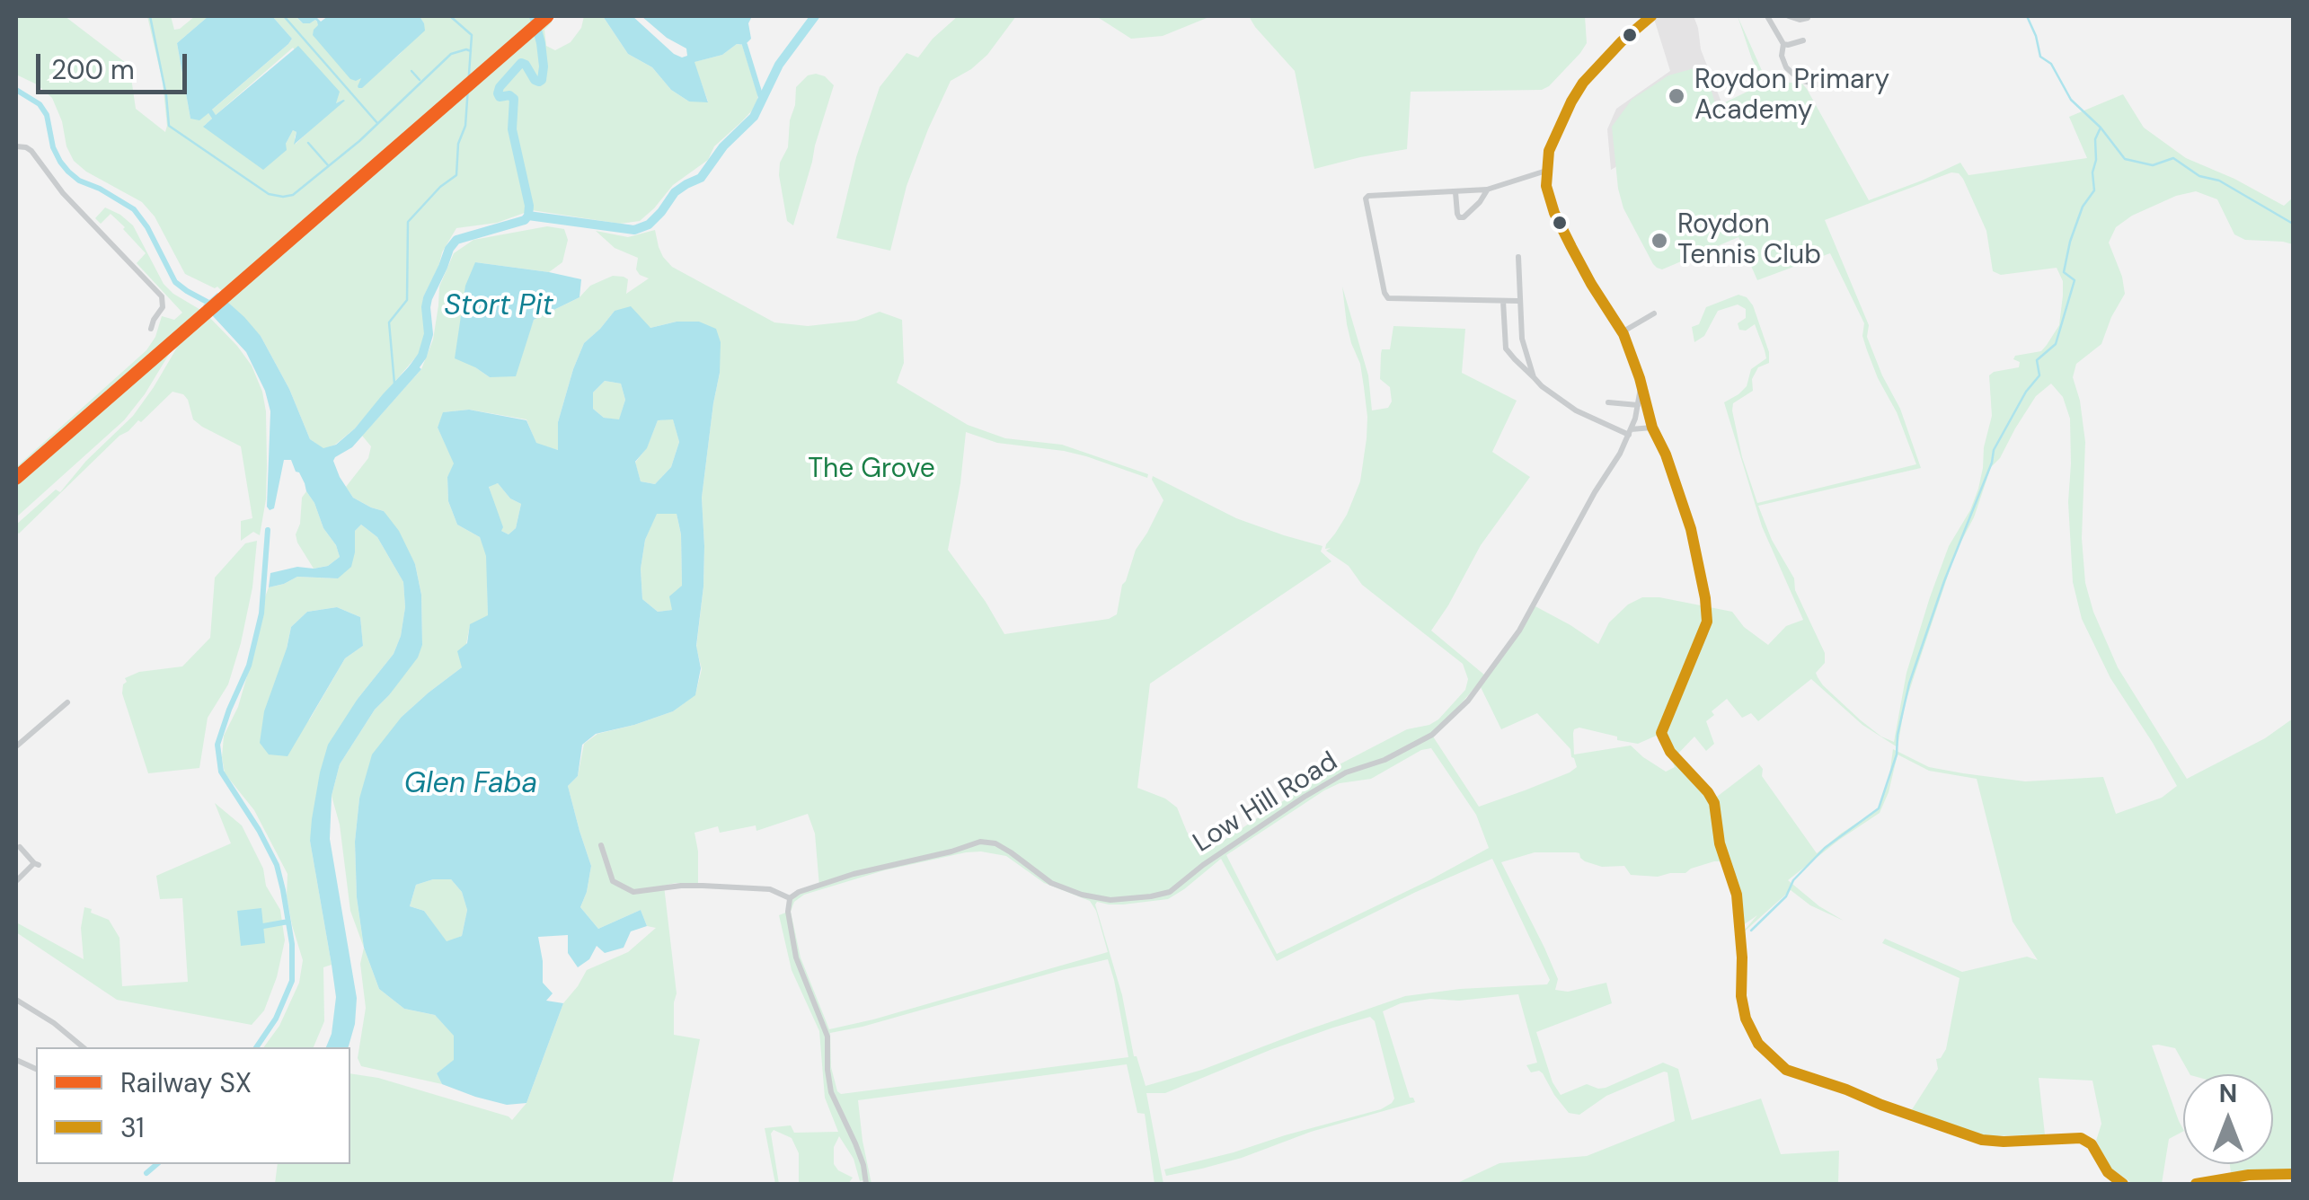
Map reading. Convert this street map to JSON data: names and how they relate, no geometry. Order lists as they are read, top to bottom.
{
  "streets": {
    "street": ["Low Hill Road"]
  },
  "water": ["Stort Pit", "Glen Faba"],
  "parks": ["The Grove"],
  "places": ["Roydon Primary Academy", "Roydon Tennis Club"],
  "lines": ["rail line SX", "transit line 31"],
  "legend": ["Railway SX", "31"],
  "scale_bar": "200 m",
  "north": "top"
}
